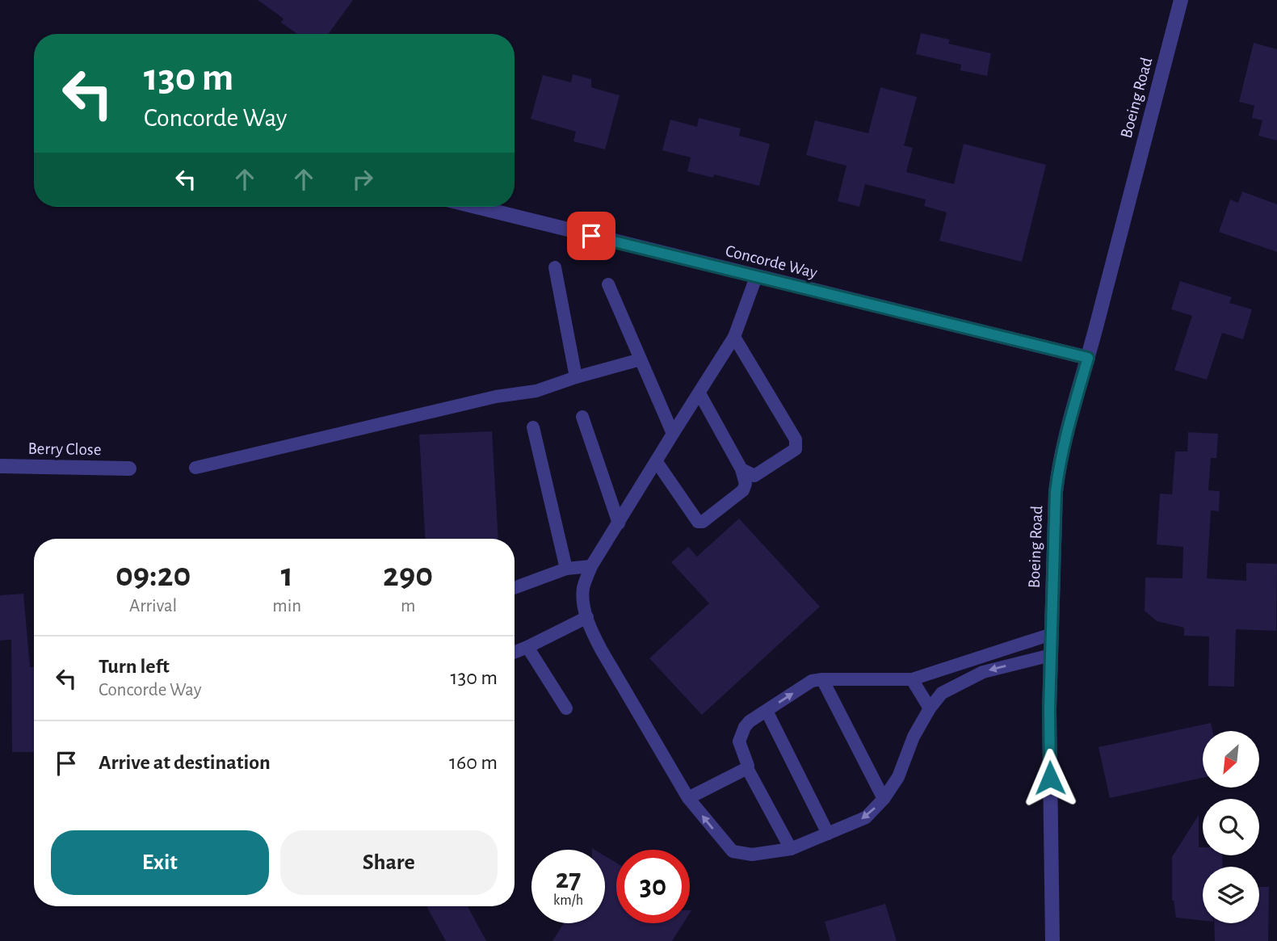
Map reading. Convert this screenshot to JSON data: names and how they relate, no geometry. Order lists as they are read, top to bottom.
{
  "streets": {
    "street": ["Boeing Road", "Concorde Way", "Berry Close"]
  },
  "crossings": [
    ["Boeing Road", "Concorde Way"]
  ],
  "north": "bottom left",
  "page": {
    "turn": ["130 m", "Concorde Way"],
    "eta": [
      "09:20",
      "Arrival",
      "1",
      "min",
      "290",
      "m"
    ],
    "list": [
      {
        "name": "Turn left",
        "note": "Concorde Way",
        "value": "130 m"
      },
      {
        "name": "Arrive at destination",
        "value": "160 m"
      }
    ],
    "buttons": ["Exit", "Share"],
    "speed": "27 km/h",
    "limit": "30"
  }
}
